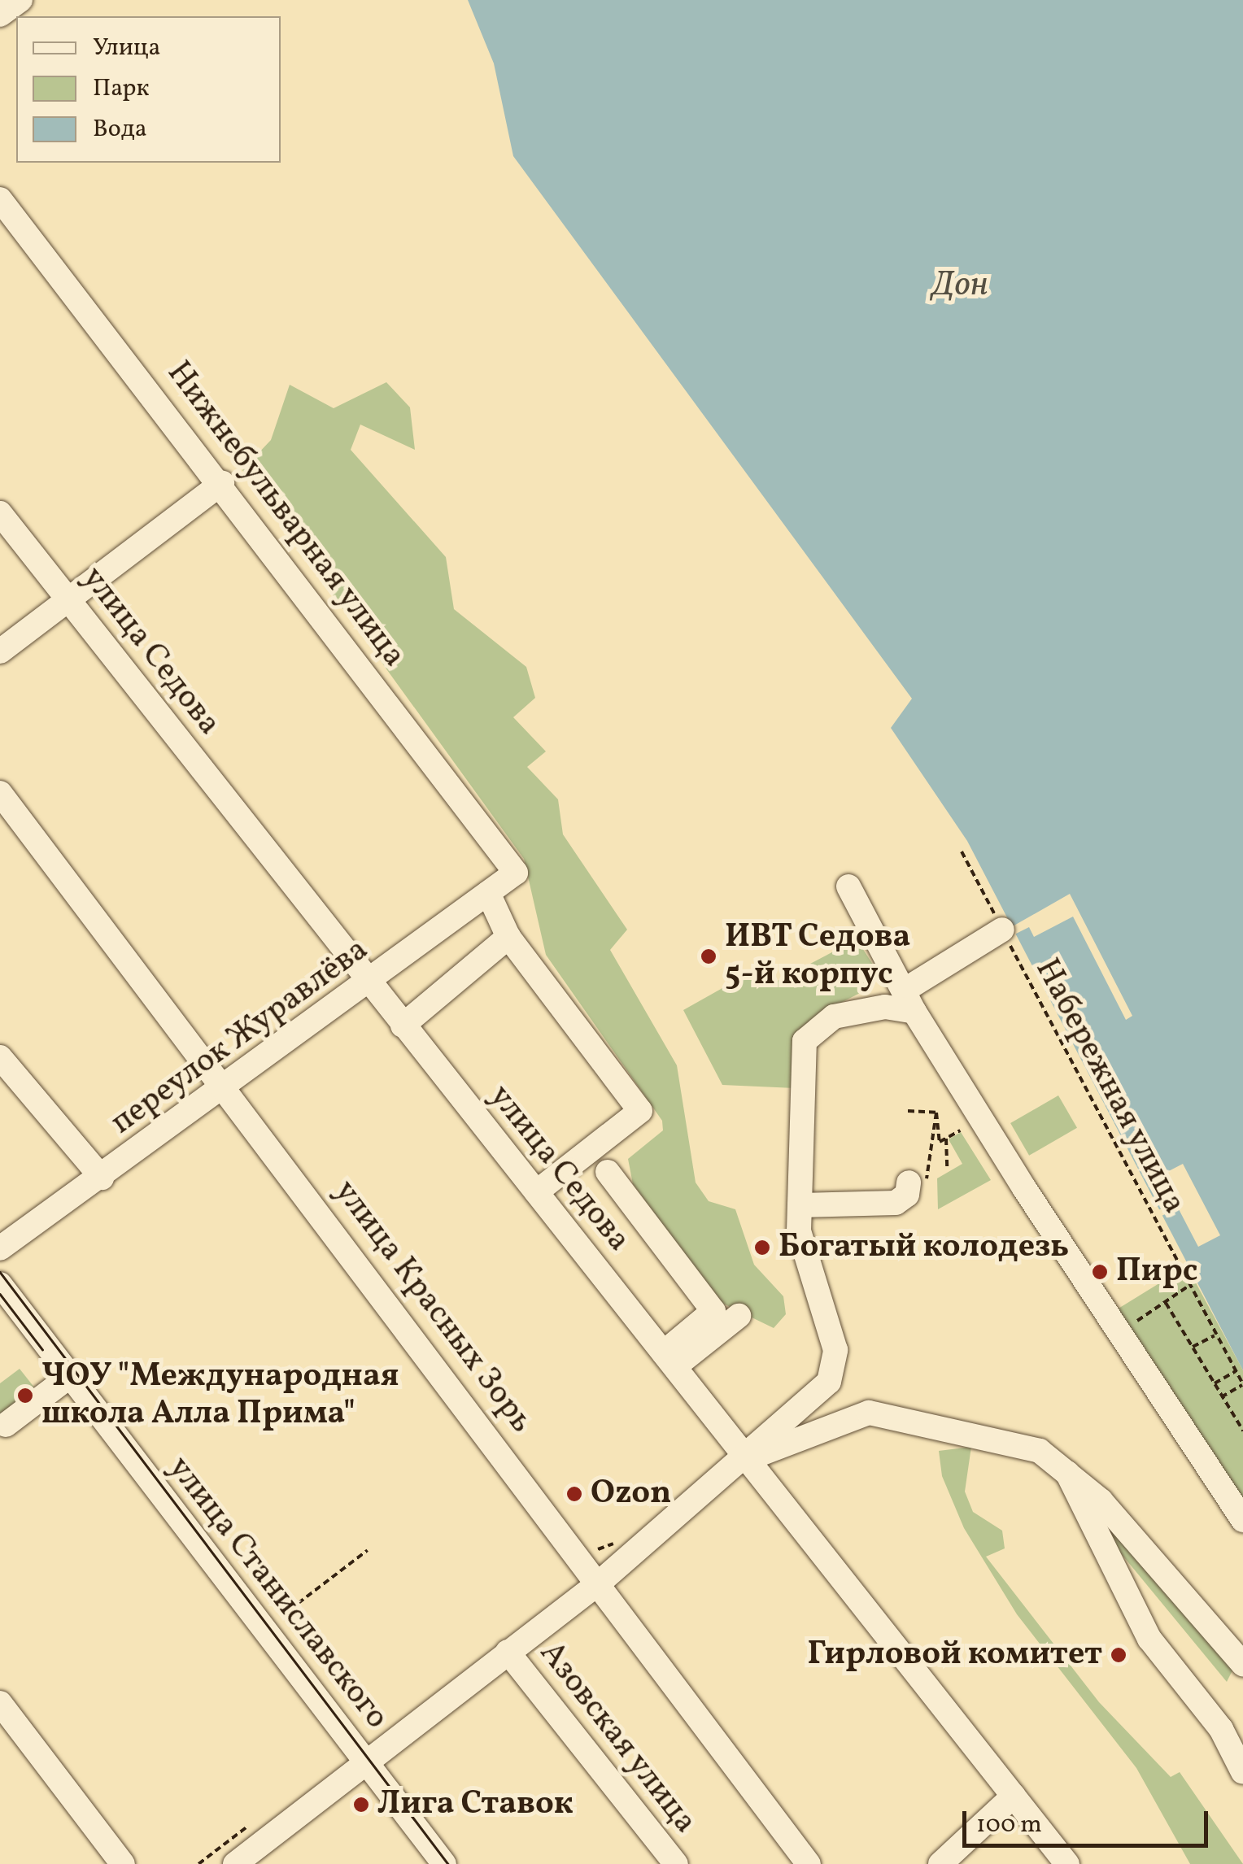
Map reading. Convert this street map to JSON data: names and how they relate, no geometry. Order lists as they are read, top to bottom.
{
  "streets": {
    "street": [
      "Нижнебульварная улица",
      "улица Седова",
      "переулок Журавлёва",
      "улица Красных Зорь",
      "улица Станиславского",
      "Азовская улица"
    ],
    "path": ["Набережная улица"]
  },
  "crossings": [
    ["Нижнебульварная улица", "переулок Журавлёва"],
    ["улица Седова", "переулок Журавлёва"],
    ["переулок Журавлёва", "улица Красных Зорь"]
  ],
  "water": ["Дон"],
  "places": [
    "ИВТ Седова 5-й корпус",
    "Богатый колодезь",
    "Пирс",
    "ЧОУ \"Международная школа Алла Прима\"",
    "Ozon",
    "Гирловой комитет",
    "Лига Ставок"
  ],
  "legend": ["Улица", "Парк", "Вода"],
  "scale_bar": "100 m"
}
